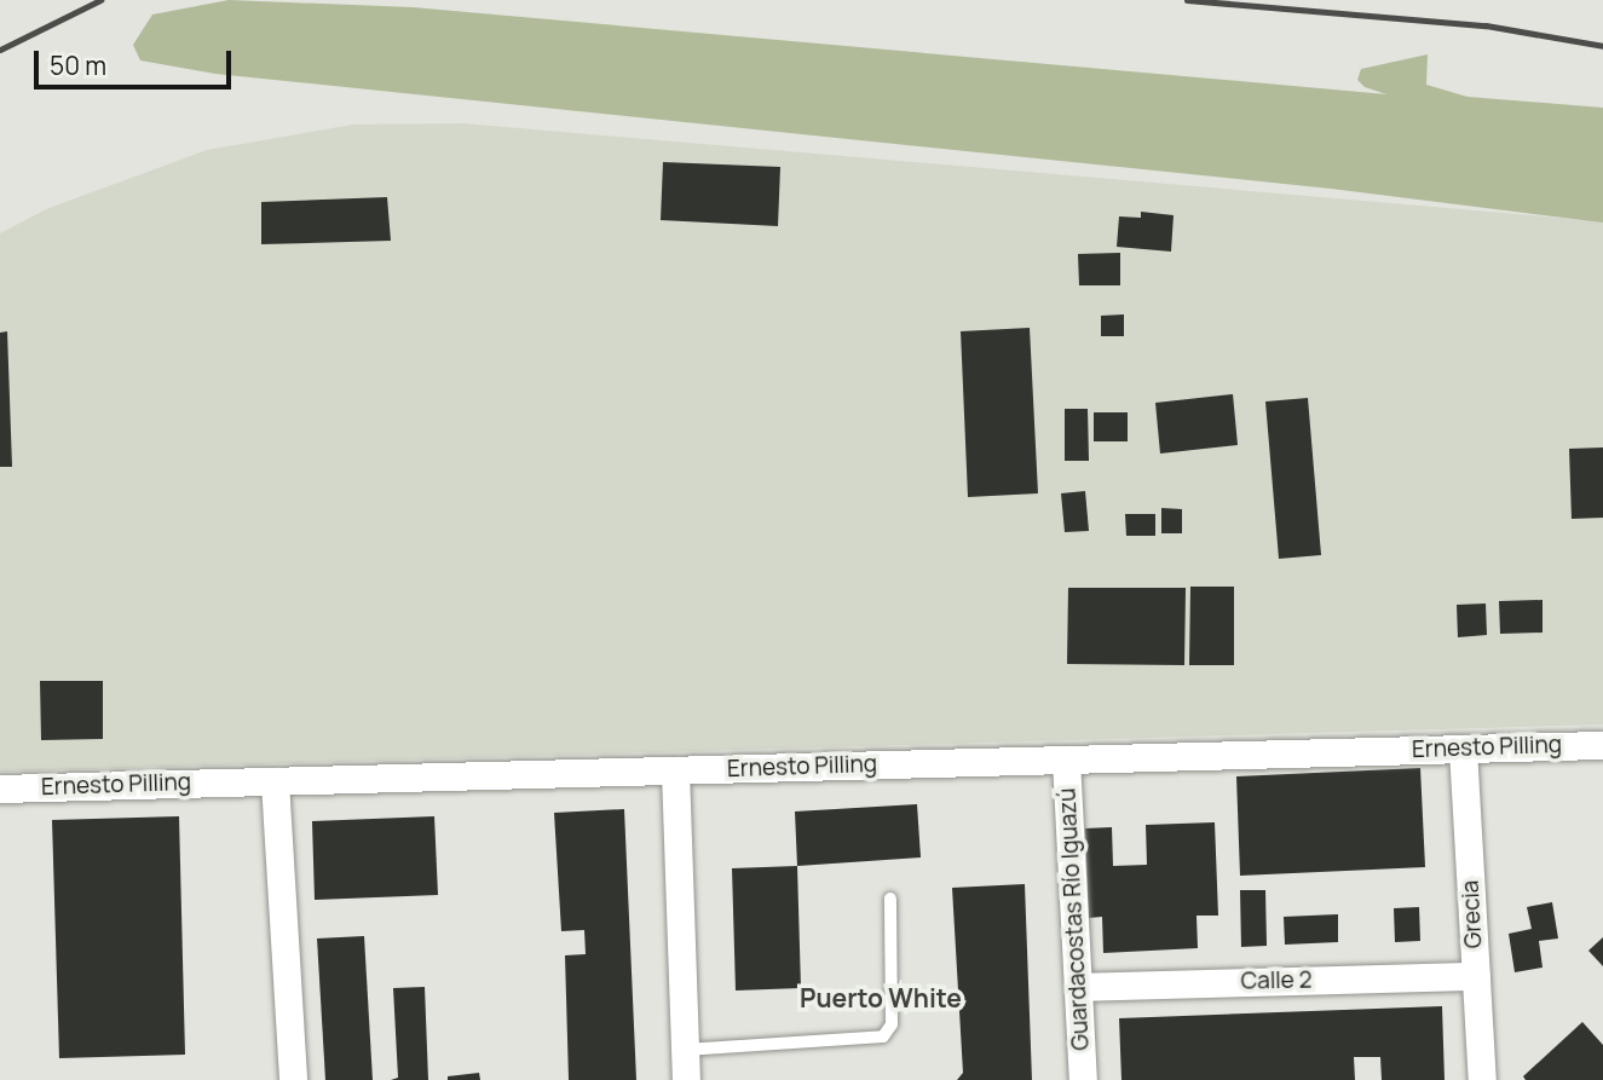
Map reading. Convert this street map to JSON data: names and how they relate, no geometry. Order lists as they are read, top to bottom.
{
  "streets": {
    "street": [
      "Ernesto Pilling",
      "Grecia",
      "Guardacostas Río Iguazú",
      "Calle 2"
    ]
  },
  "crossings": [
    ["Ernesto Pilling", "Grecia"],
    ["Ernesto Pilling", "Guardacostas Río Iguazú"],
    ["Grecia", "Calle 2"],
    ["Guardacostas Río Iguazú", "Calle 2"]
  ],
  "districts": ["Puerto White"],
  "scale_bar": "50 m"
}
